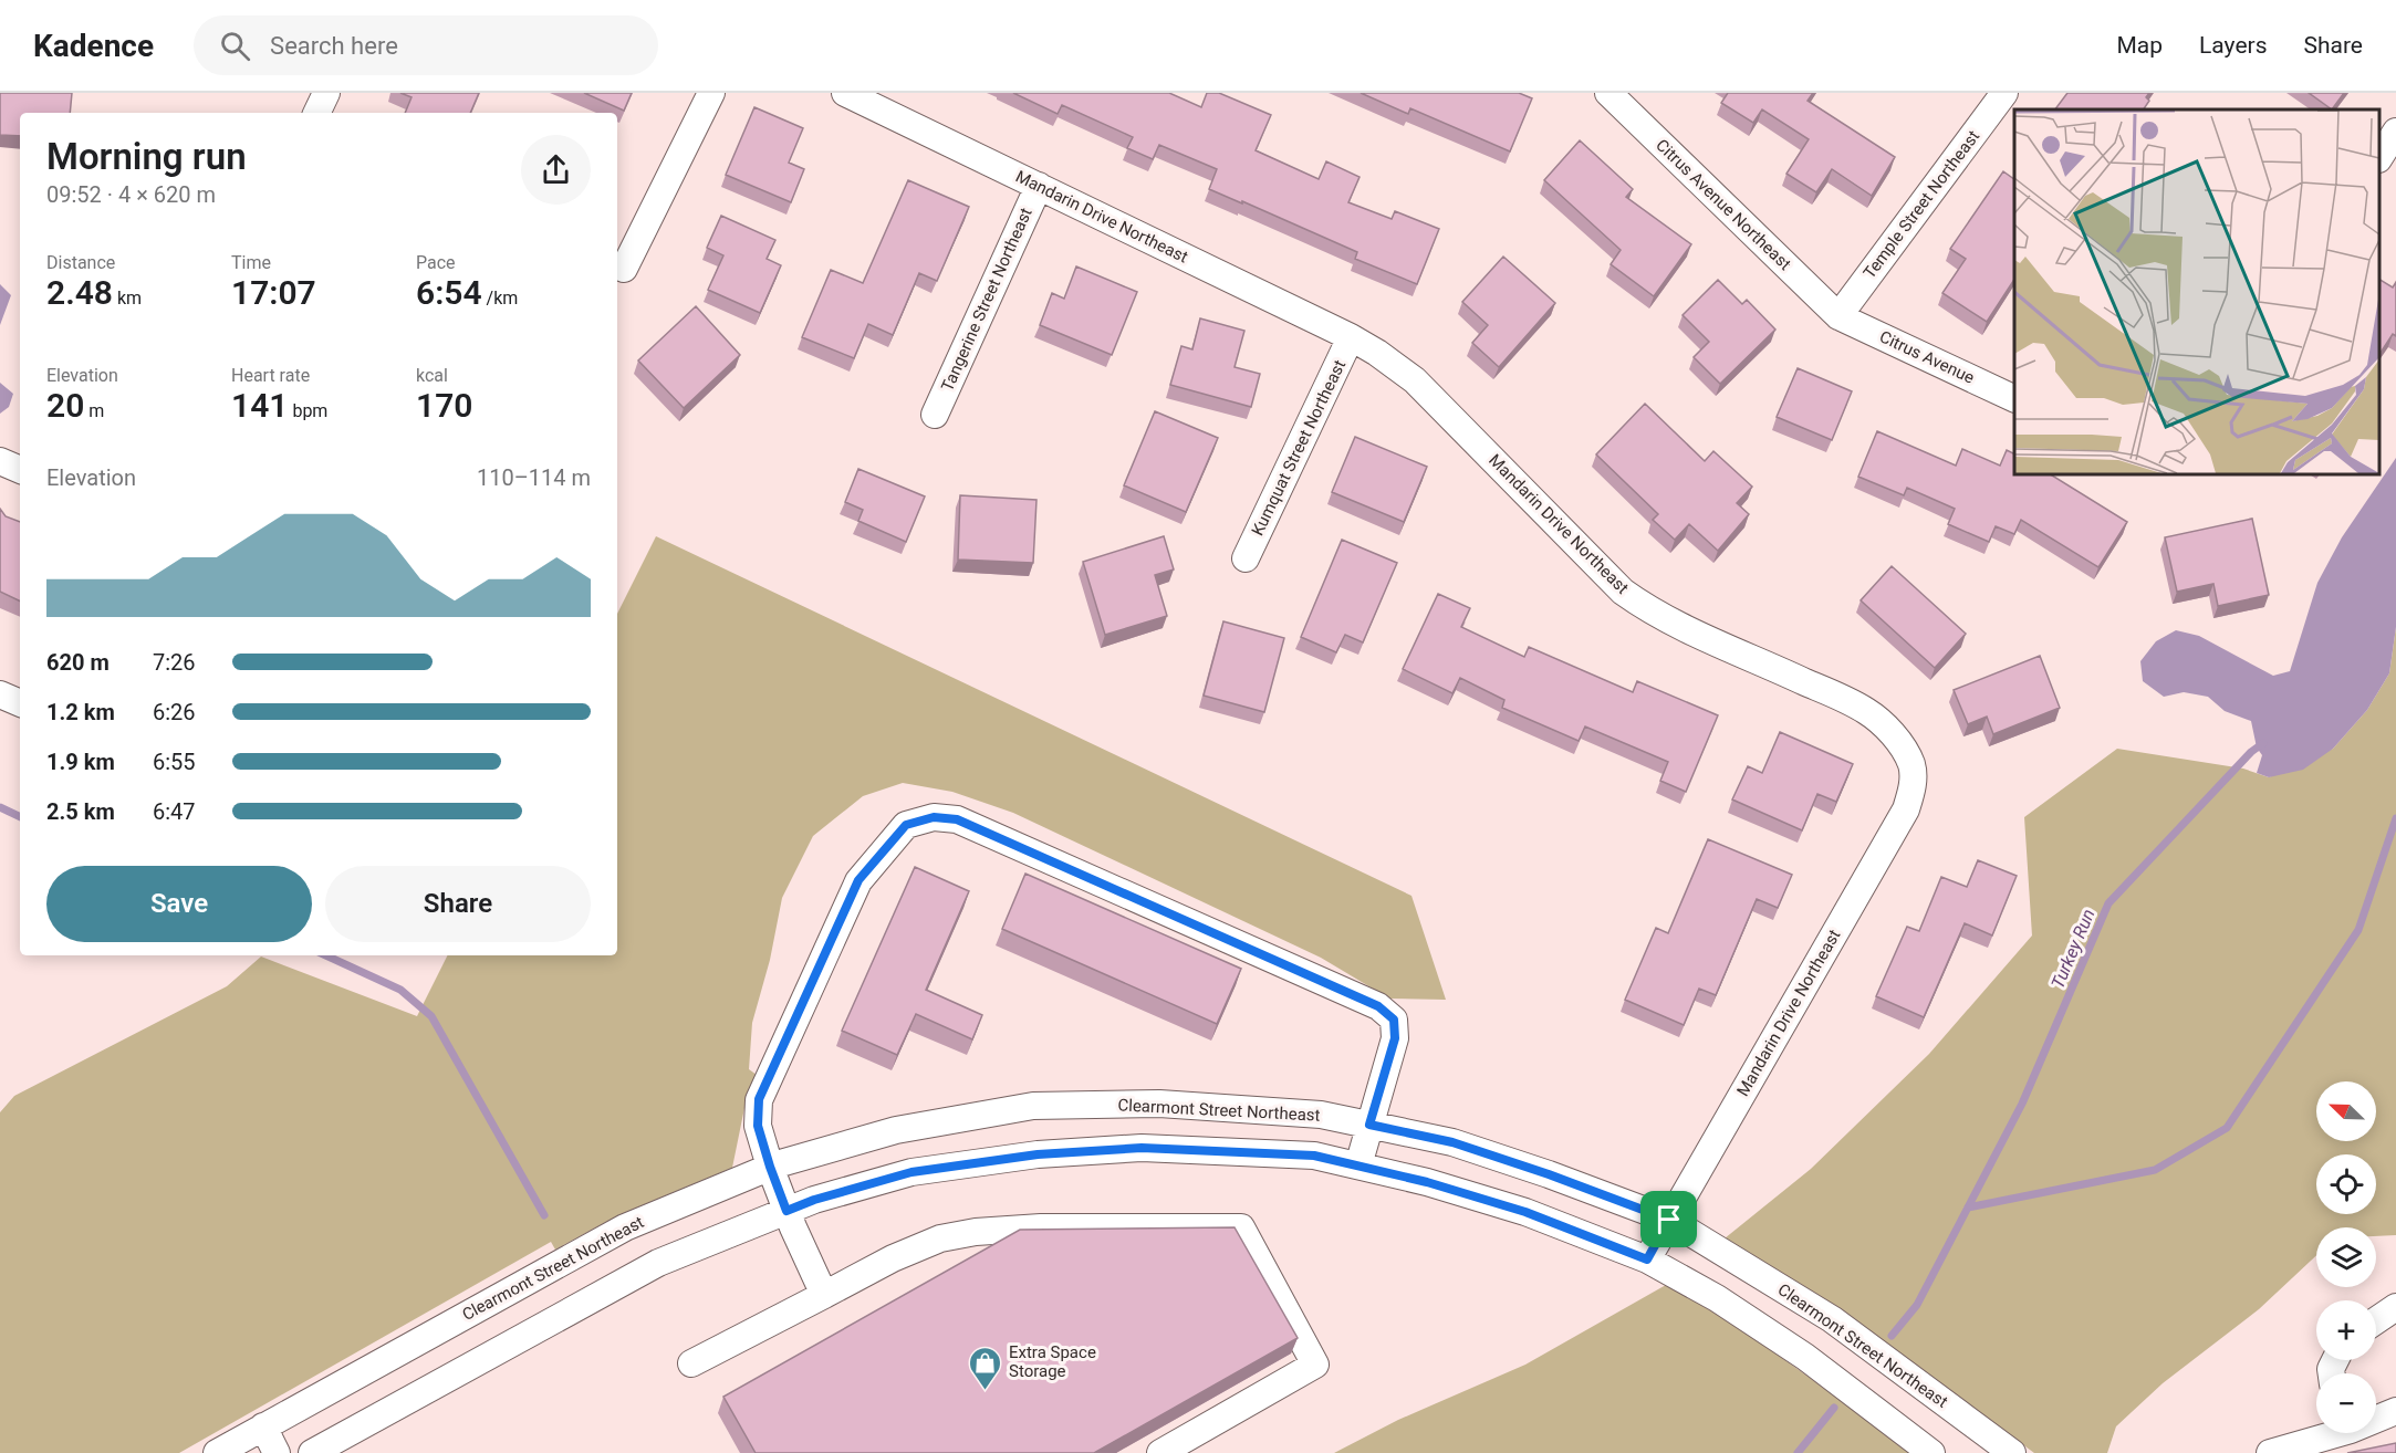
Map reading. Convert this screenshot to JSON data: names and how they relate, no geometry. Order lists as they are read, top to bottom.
{
  "streets": {
    "street": [
      "Citrus Avenue Northeast",
      "Temple Street Northeast",
      "Mandarin Drive Northeast",
      "Tangerine Street Northeast",
      "Citrus Avenue",
      "Kumquat Street Northeast",
      "Clearmont Street Northeast"
    ]
  },
  "crossings": [
    ["Citrus Avenue Northeast", "Temple Street Northeast"],
    ["Citrus Avenue Northeast", "Citrus Avenue"],
    ["Temple Street Northeast", "Citrus Avenue"],
    ["Mandarin Drive Northeast", "Tangerine Street Northeast"],
    ["Mandarin Drive Northeast", "Kumquat Street Northeast"],
    ["Mandarin Drive Northeast", "Clearmont Street Northeast"]
  ],
  "water": ["Turkey Run"],
  "places": {
    "shop": ["Extra Space Storage"]
  },
  "north": "top left",
  "page": {
    "header": "Kadence",
    "search": "Search here",
    "nav": ["Map", "Layers", "Share"],
    "heading": ["Morning run", "09:52 · 4 × 620 m"],
    "stats": [
      ["Distance", "2.48 km"],
      ["Time", "17:07"],
      ["Pace", "6:54 /km"],
      ["Elevation", "20 m"],
      ["Heart rate", "141 bpm"],
      ["kcal", "170"]
    ],
    "chart": ["Elevation", "110–114 m"],
    "list": [
      {
        "name": "620 m",
        "note": "7:26"
      },
      {
        "name": "1.2 km",
        "note": "6:26"
      },
      {
        "name": "1.9 km",
        "note": "6:55"
      },
      {
        "name": "2.5 km",
        "note": "6:47"
      }
    ],
    "buttons": ["Save", "Share"],
    "map_buttons": ["+", "−"]
  }
}
